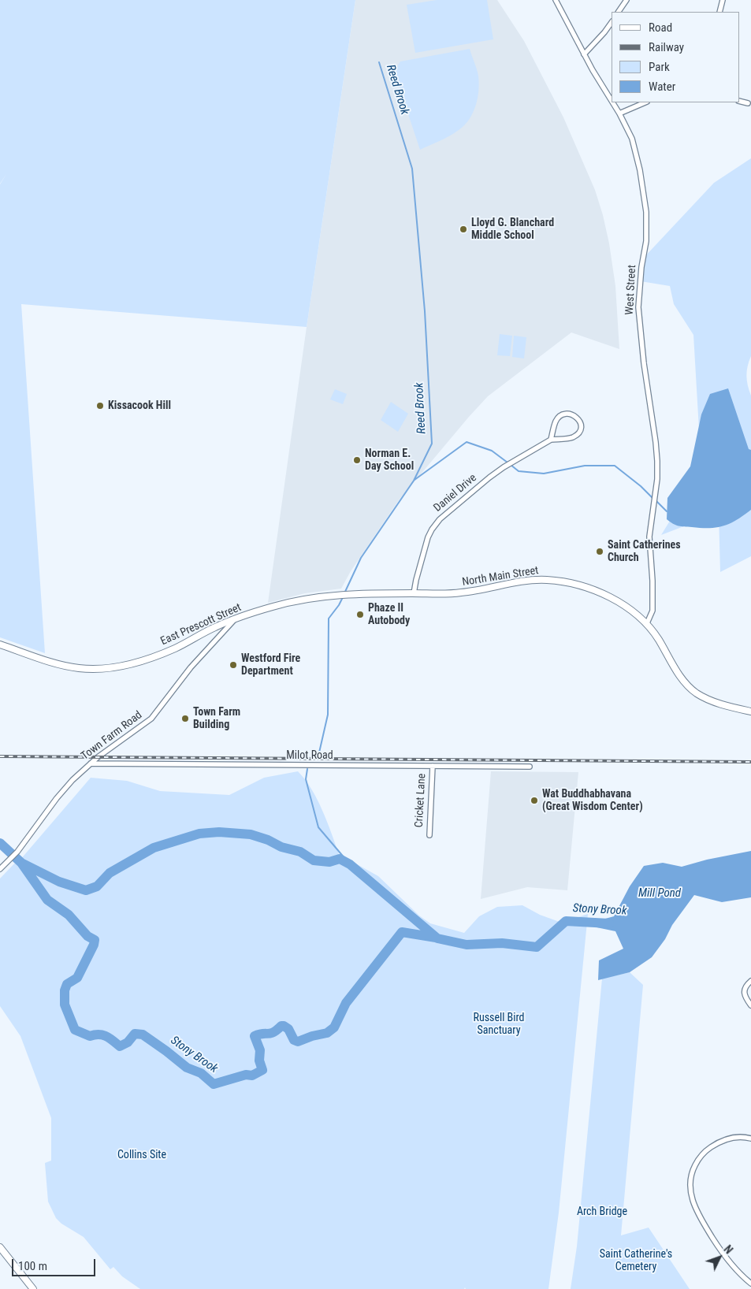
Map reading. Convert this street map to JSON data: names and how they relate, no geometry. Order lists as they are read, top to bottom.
{
  "streets": {
    "main road": ["North Main Street", "East Prescott Street"],
    "street": [
      "West Street",
      "Daniel Drive",
      "Town Farm Road",
      "Milot Road",
      "Cricket Lane"
    ]
  },
  "crossings": [
    ["West Street", "North Main Street"],
    ["Daniel Drive", "North Main Street"],
    ["Daniel Drive", "East Prescott Street"],
    ["North Main Street", "East Prescott Street"],
    ["East Prescott Street", "Town Farm Road"],
    ["Town Farm Road", "Milot Road"],
    ["Milot Road", "Cricket Lane"]
  ],
  "water": ["Reed Brook", "Mill Pond", "Stony Brook"],
  "parks": [
    "Russell Bird Sanctuary",
    "Collins Site",
    "Arch Bridge",
    "Saint Catherine's Cemetery"
  ],
  "places": [
    "Lloyd G. Blanchard Middle School",
    "Kissacook Hill",
    "Norman E. Day School",
    "Saint Catherines Church",
    "Phaze II Autobody",
    "Westford Fire Department",
    "Town Farm Building",
    "Wat Buddhabhavana (Great Wisdom Center)"
  ],
  "legend": [
    "Road",
    "Railway",
    "Park",
    "Water"
  ],
  "scale_bar": "100 m",
  "north": "top right"
}
